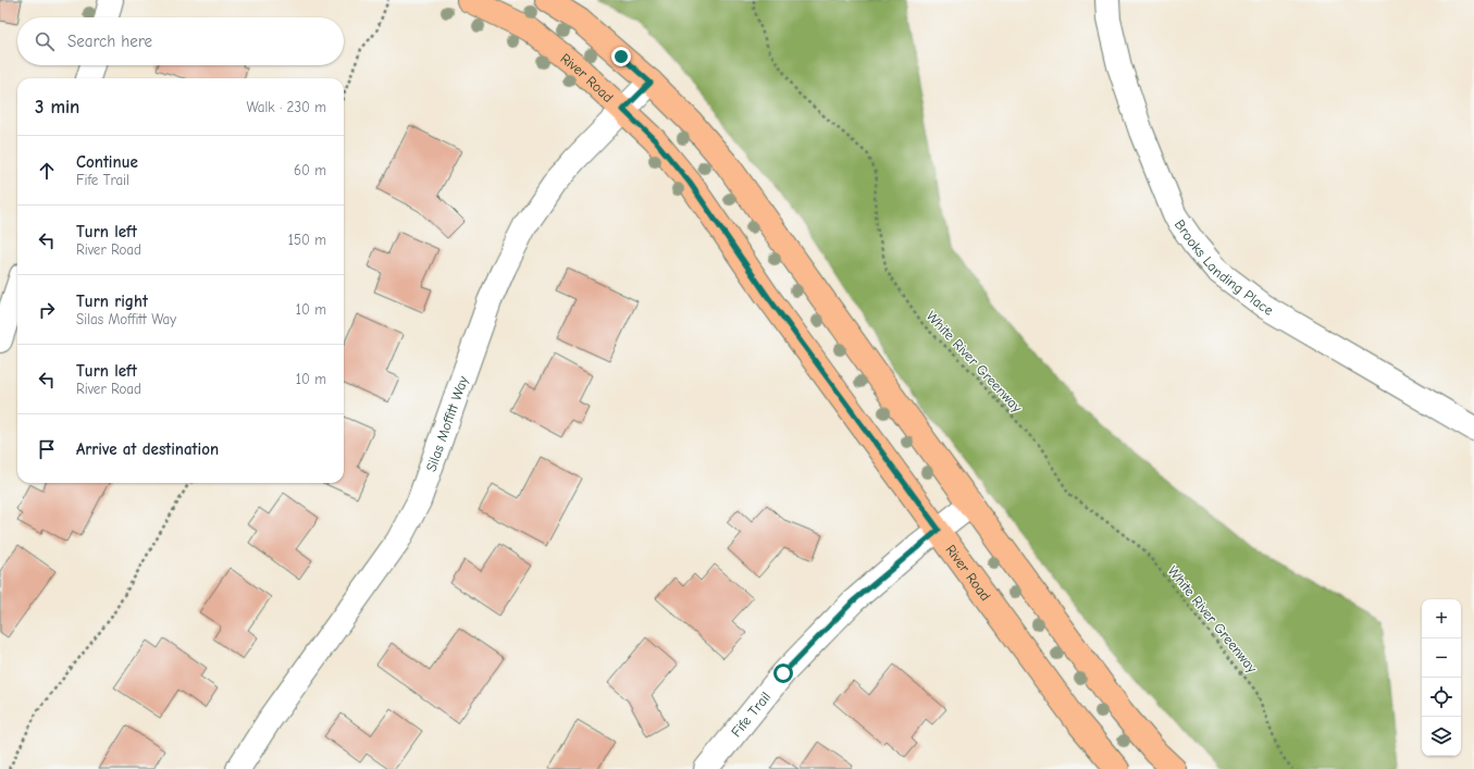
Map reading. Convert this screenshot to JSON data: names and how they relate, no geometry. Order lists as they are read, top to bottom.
{
  "streets": {
    "main road": ["River Road"],
    "street": ["Brooks Landing Place", "Silas Moffitt Way", "Fife Trail"],
    "path": ["White River Greenway"]
  },
  "crossings": [
    ["River Road", "Silas Moffitt Way"],
    ["River Road", "Fife Trail"]
  ],
  "page": {
    "search": "Search here",
    "heading": ["3 min", "Walk · 230 m"],
    "list": [
      ["Continue", "Fife Trail", "60 m"],
      ["Turn left", "River Road", "150 m"],
      ["Turn right", "Silas Moffitt Way", "10 m"],
      ["Turn left", "River Road", "10 m"],
      "Arrive at destination"
    ],
    "map_buttons": ["+", "−"]
  }
}
